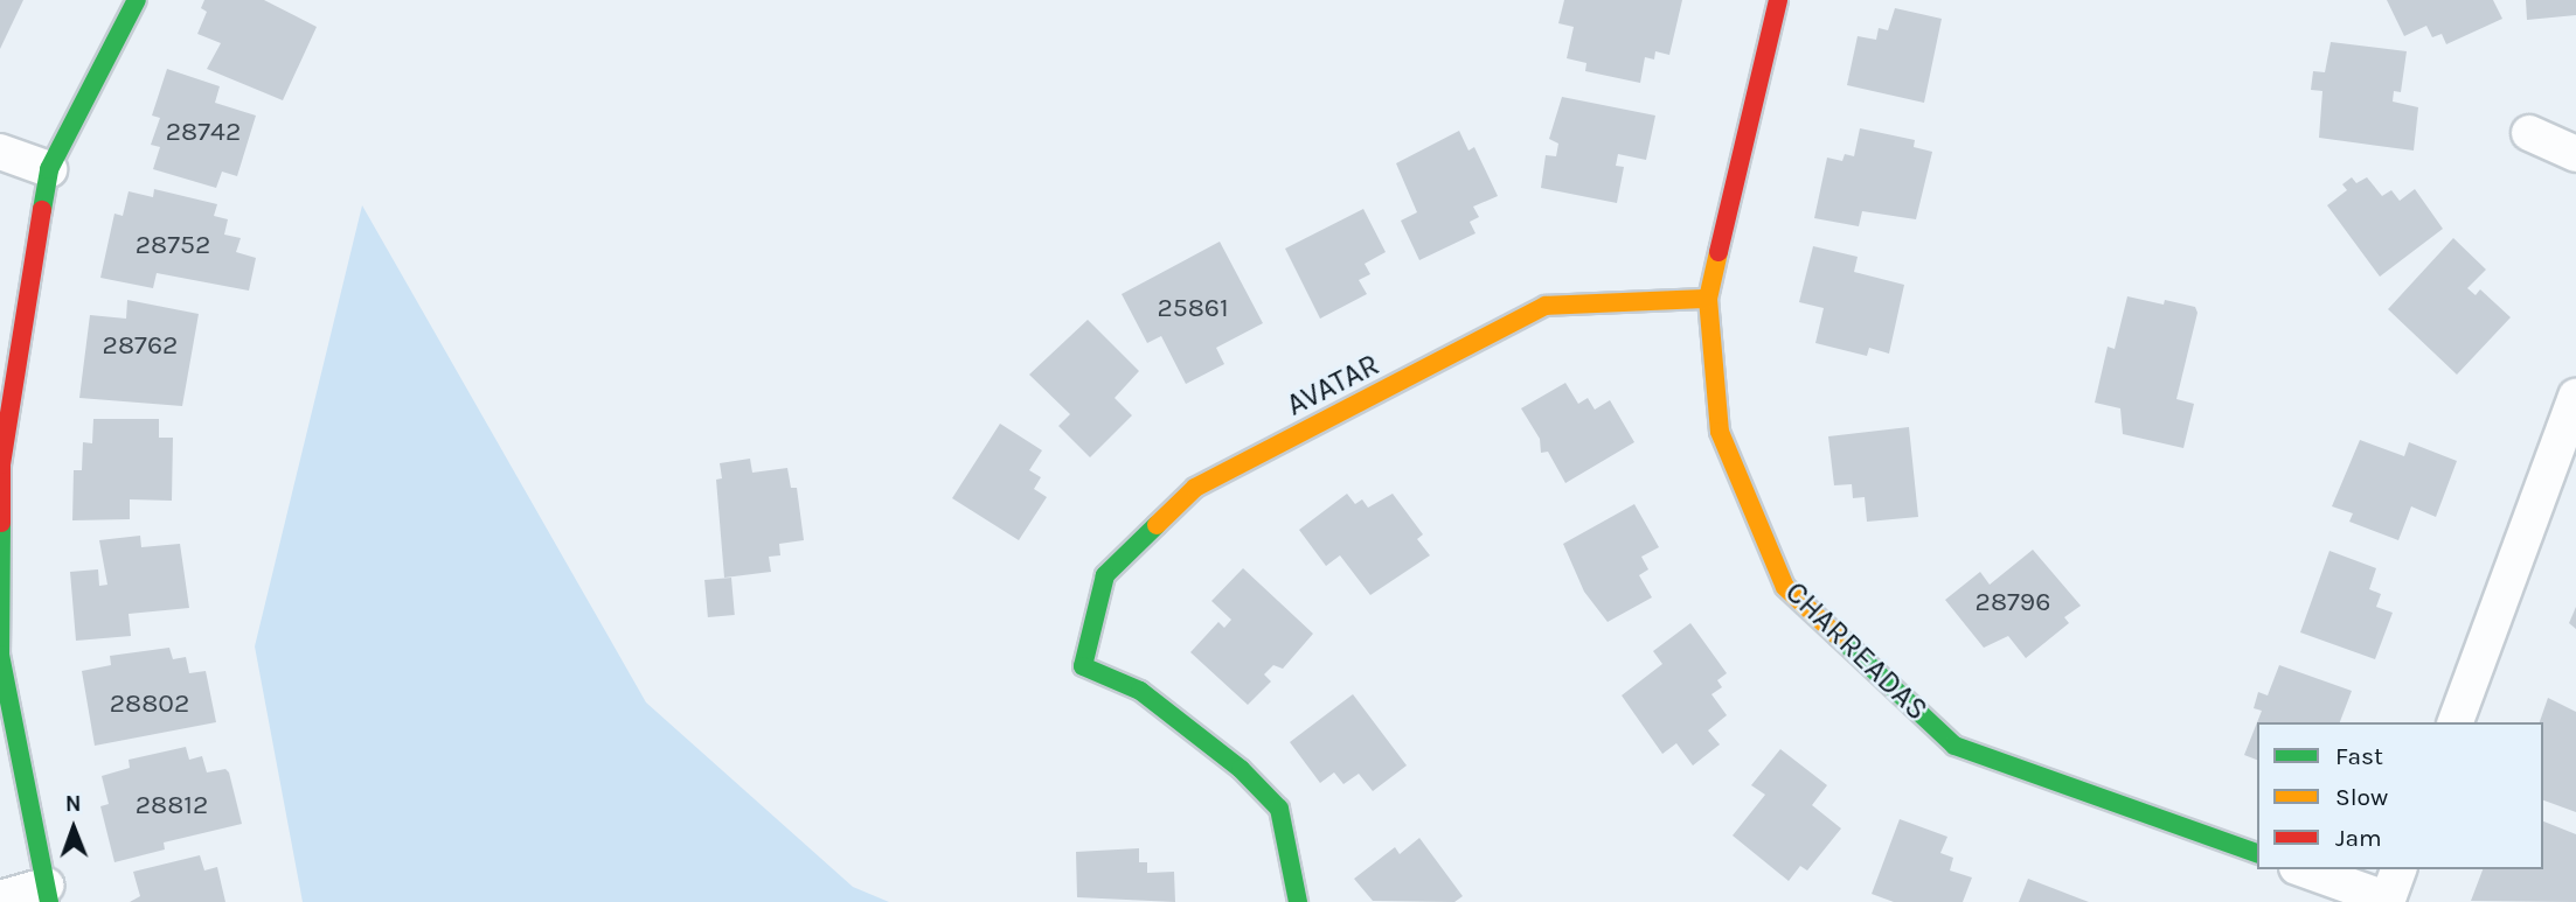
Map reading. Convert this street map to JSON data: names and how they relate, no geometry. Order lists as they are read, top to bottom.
{
  "streets": {
    "street": ["AVATAR", "CHARREADAS"]
  },
  "crossings": [
    ["AVATAR", "CHARREADAS"]
  ],
  "house_numbers": [
    "28742",
    "28752",
    "25861",
    "28762",
    "28796",
    "28802",
    "28812"
  ],
  "legend": ["Fast", "Slow", "Jam"],
  "north": "top"
}
